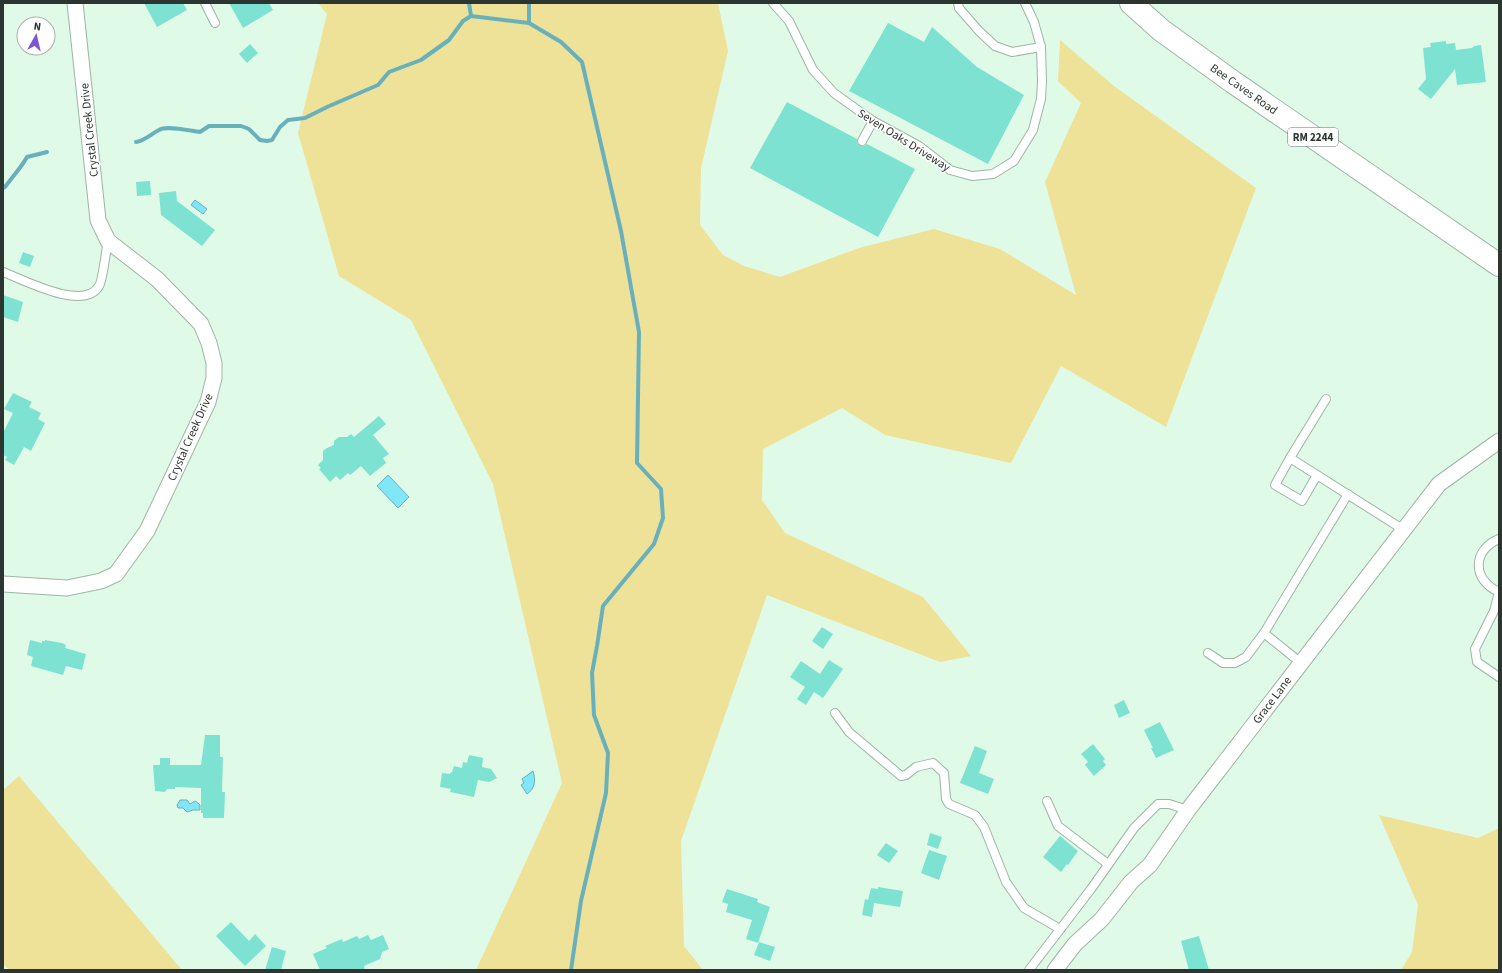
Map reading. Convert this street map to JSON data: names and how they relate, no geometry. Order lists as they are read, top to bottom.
{
  "streets": {
    "main road": ["Bee Caves Road", "RM 2244"],
    "street": ["Crystal Creek Drive", "Grace Lane"],
    "lane": ["Seven Oaks Driveway"]
  },
  "north": "top"
}
